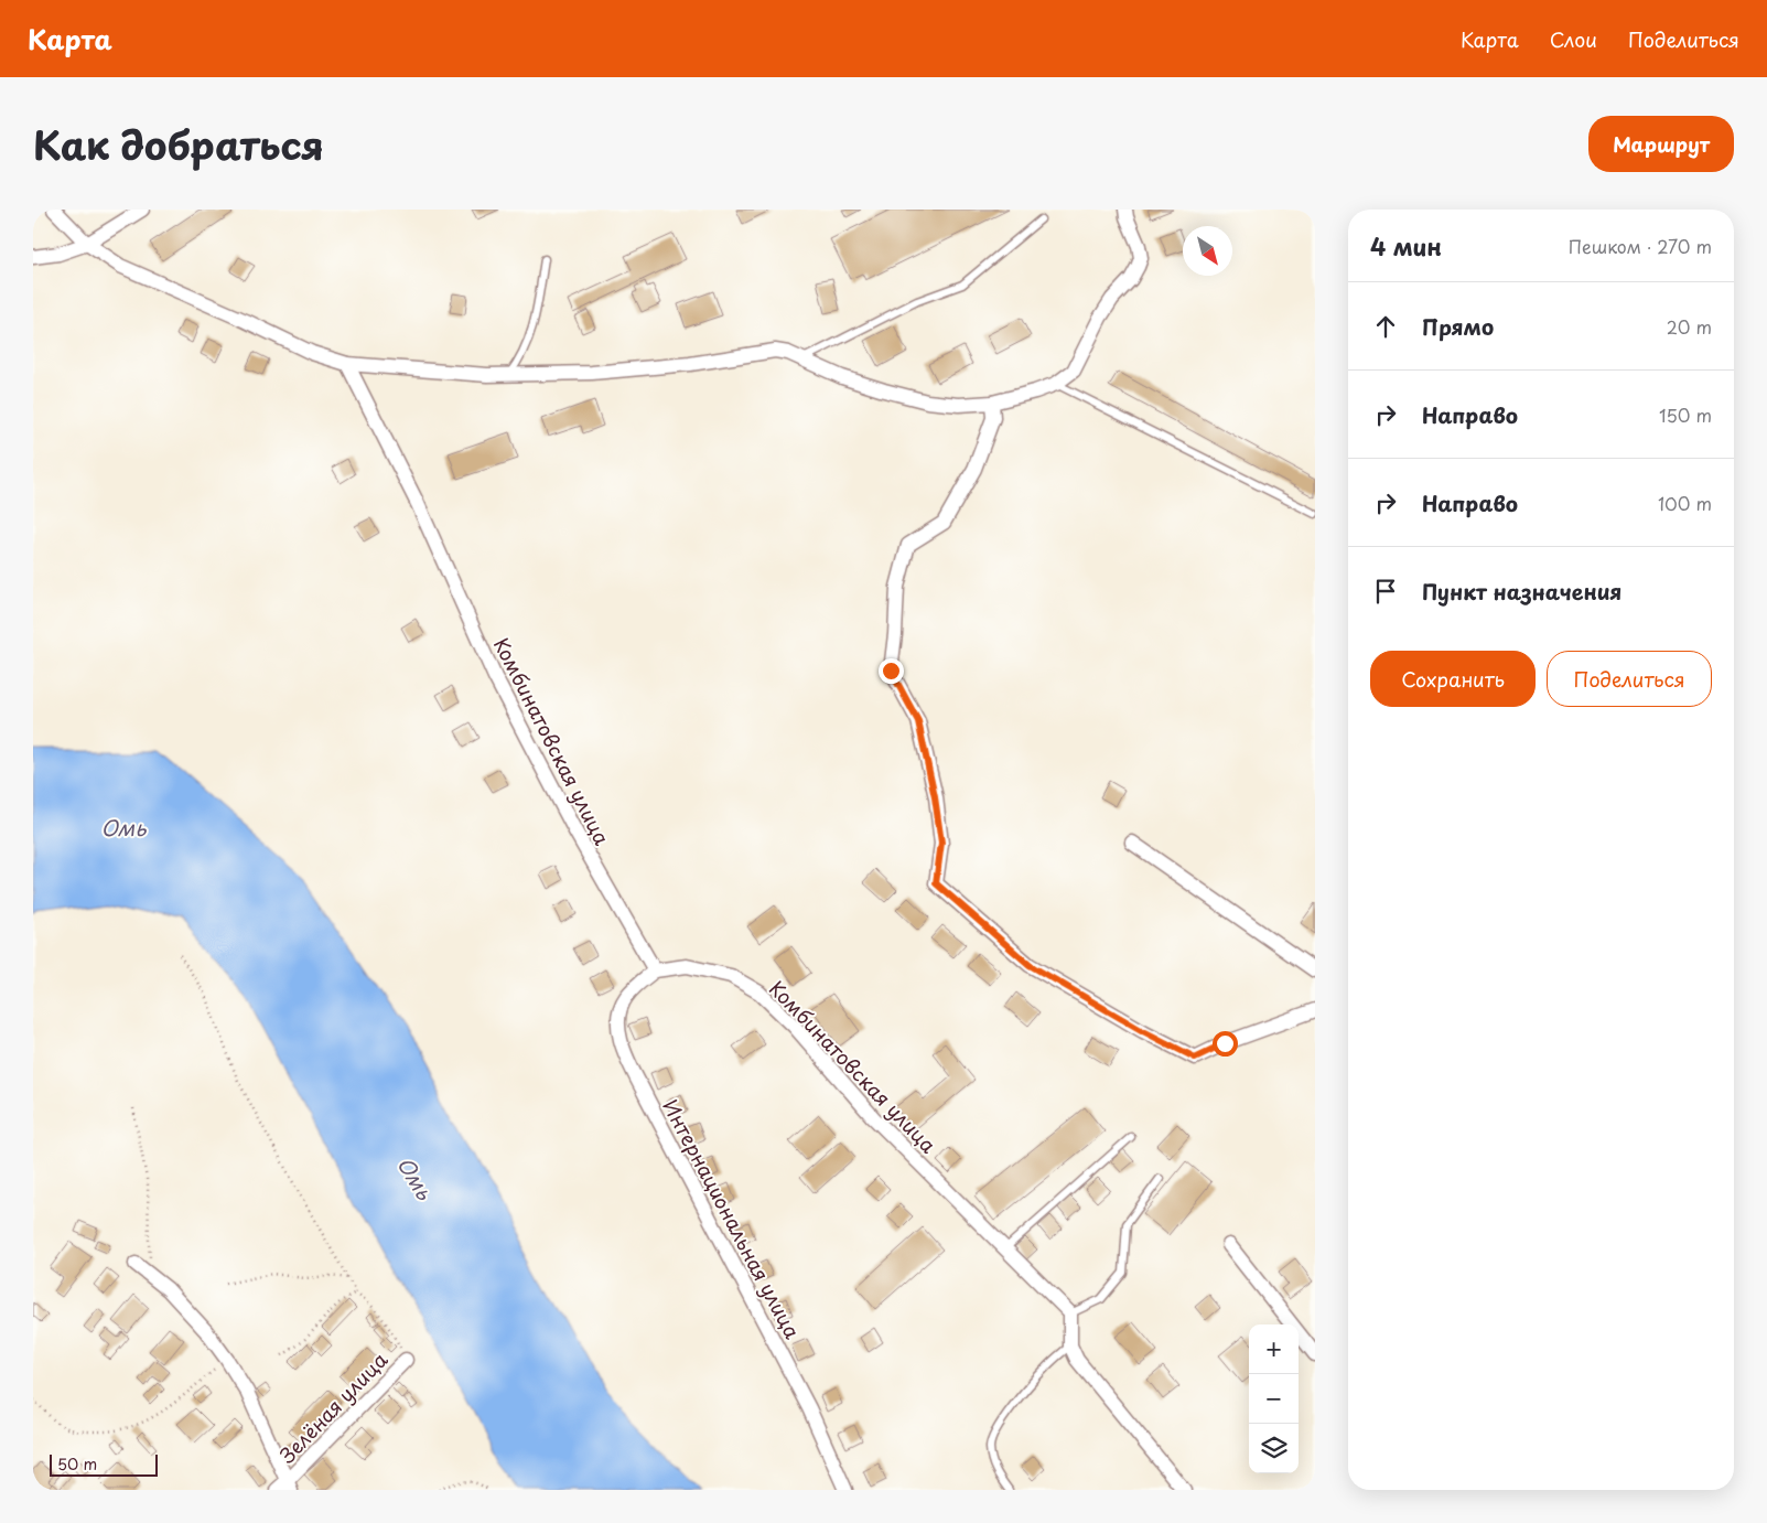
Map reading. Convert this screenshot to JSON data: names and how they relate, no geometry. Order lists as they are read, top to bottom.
{
  "streets": {
    "street": ["Комбинатовская улица", "Интернациональная улица", "Зелёная улица"]
  },
  "crossings": [
    ["Комбинатовская улица", "Интернациональная улица"]
  ],
  "water": ["Омь"],
  "scale_bar": "50 m",
  "north": "bottom right",
  "page": {
    "header": "Карта",
    "nav": ["Карта", "Слои", "Поделиться"],
    "title": "Как добраться",
    "buttons": [
      "Маршрут",
      ["Сохранить", "Поделиться"]
    ],
    "heading": ["4 мин", "Пешком · 270 m"],
    "list": [
      ["Прямо", "20 m"],
      ["Направо", "150 m"],
      ["Направо", "100 m"],
      "Пункт назначения"
    ],
    "map_buttons": ["+", "−"],
    "scale": "50 m"
  }
}
